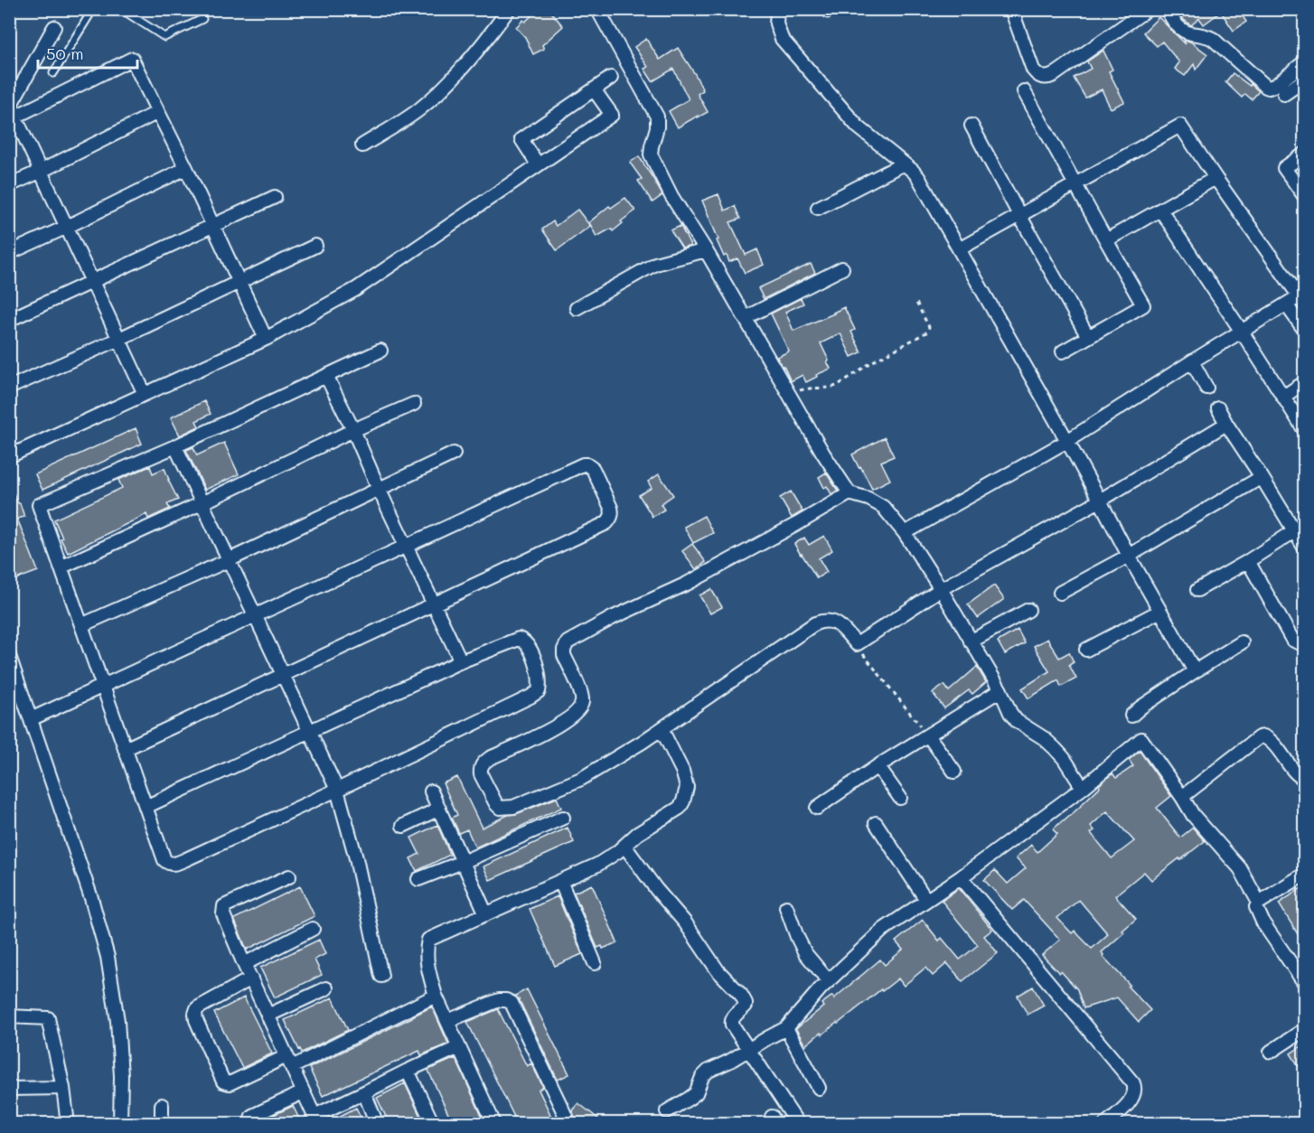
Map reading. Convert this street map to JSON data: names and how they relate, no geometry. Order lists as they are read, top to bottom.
{
  "scale_bar": "50 m"
}
